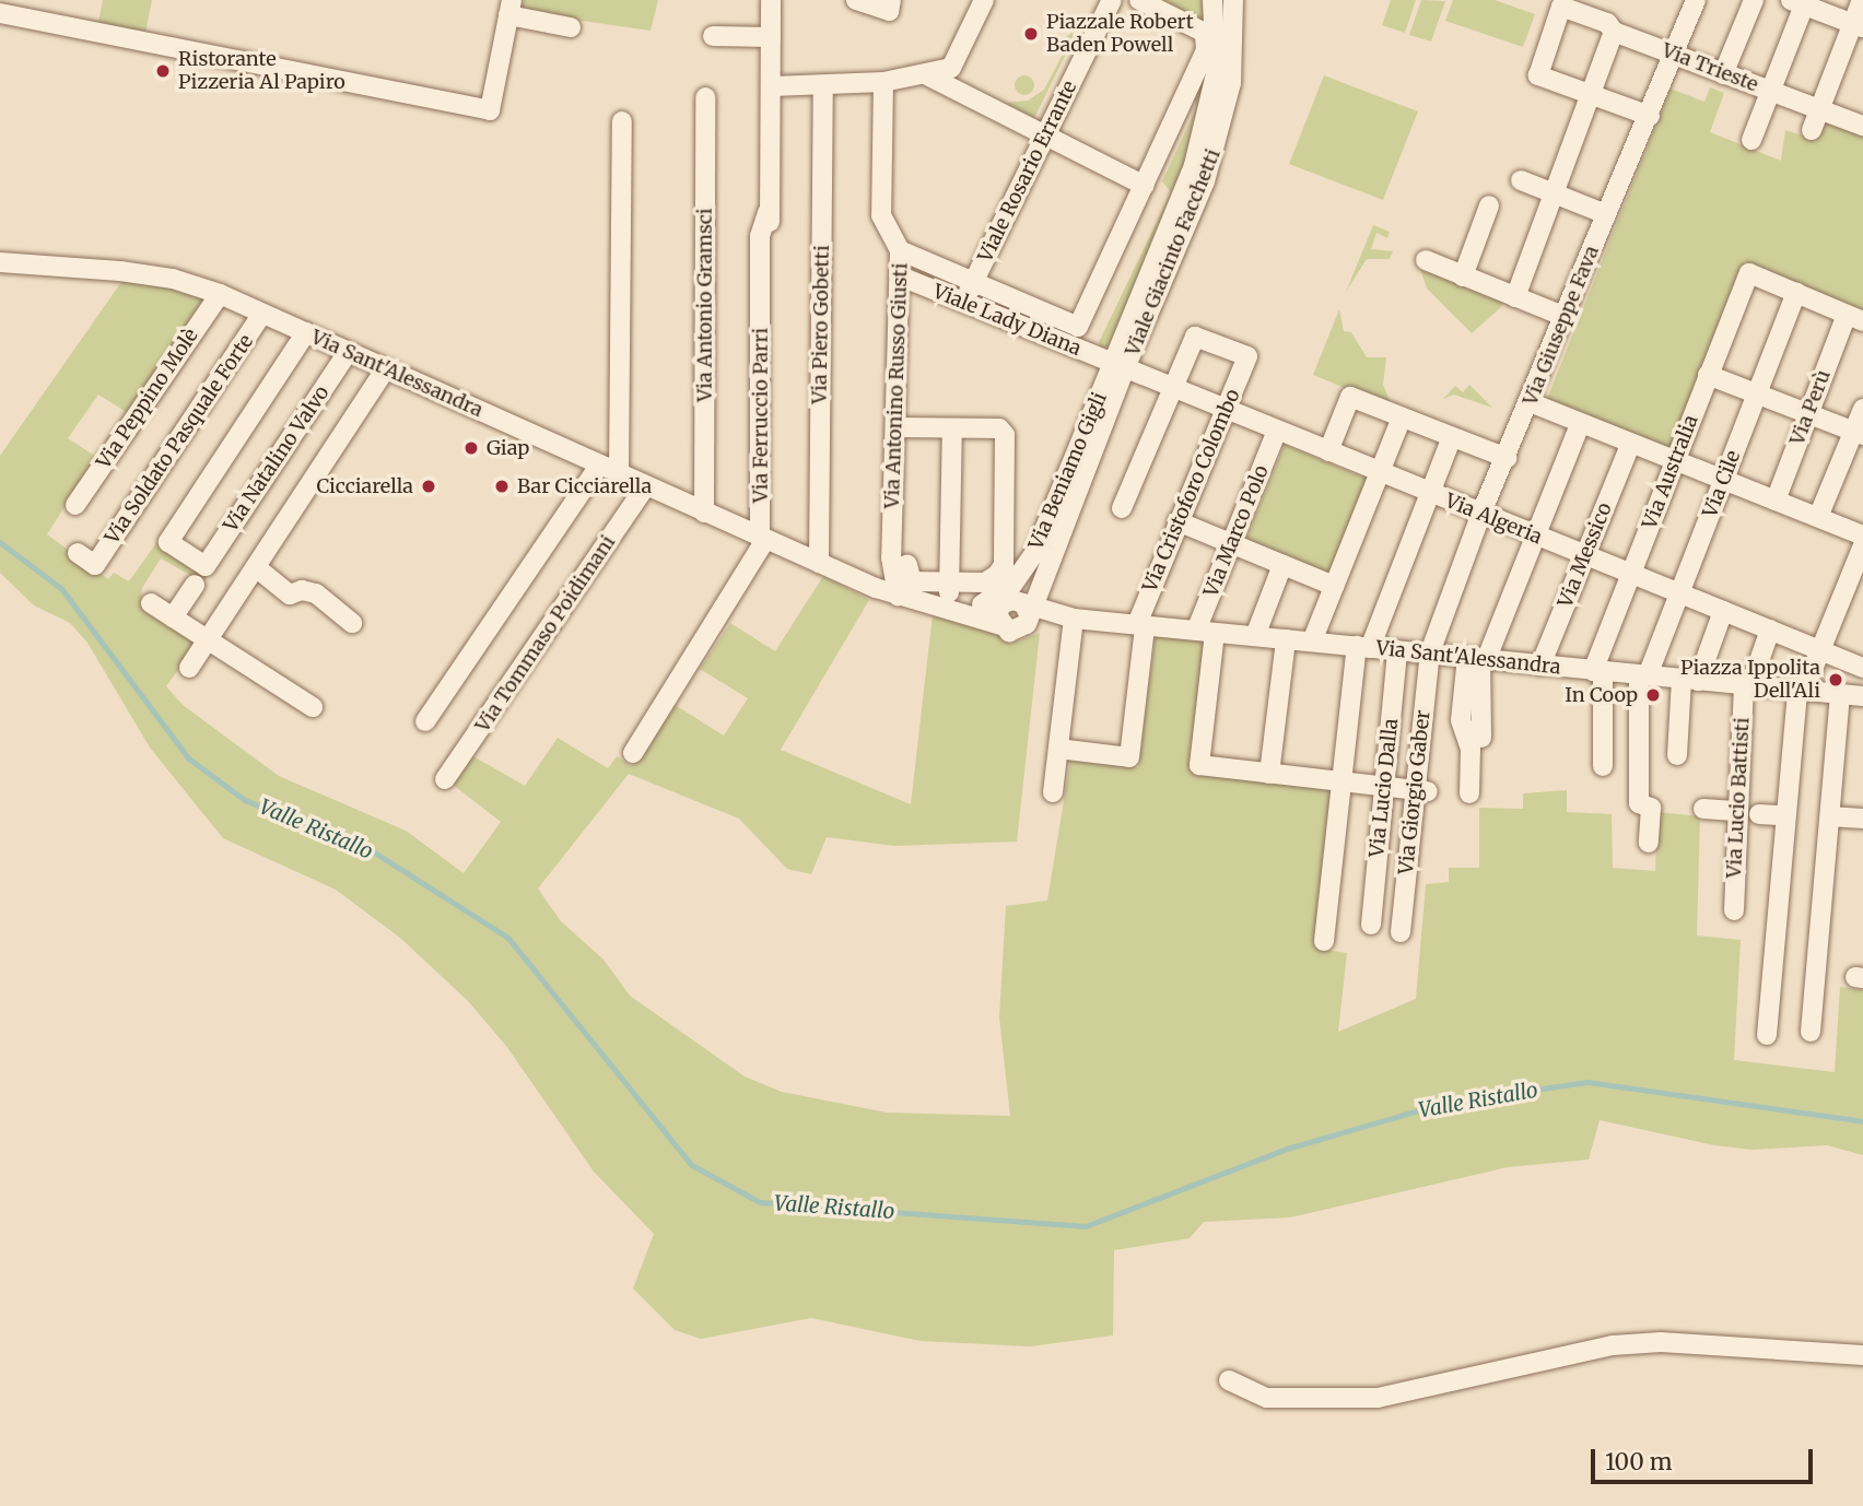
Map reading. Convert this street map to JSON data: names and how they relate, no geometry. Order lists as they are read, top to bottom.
{
  "streets": {
    "street": [
      "Via Trieste",
      "Viale Rosario Errante",
      "Viale Giacinto Facchetti",
      "Via Antonio Gramsci",
      "Viale Lady Diana",
      "Via Piero Gobetti",
      "Via Giuseppe Fava",
      "Via Sant'Alessandra",
      "Via Antonino Russo Giusti",
      "Via Peppino Molè",
      "Via Perù",
      "Via Ferruccio Parri",
      "Via Soldato Pasquale Forte",
      "Via Natalino Valvo",
      "Via Beniamo Gigli",
      "Via Australia",
      "Via Cile",
      "Via Cristoforo Colombo",
      "Via Algeria",
      "Via Marco Polo",
      "Via Messico",
      "Via Tommaso Poidimani",
      "Via Lucio Dalla",
      "Via Giorgio Gaber",
      "Via Lucio Battisti"
    ]
  },
  "crossings": [
    ["Via Trieste", "Via Giuseppe Fava"],
    ["Viale Rosario Errante", "Viale Lady Diana"],
    ["Viale Giacinto Facchetti", "Viale Lady Diana"],
    ["Viale Giacinto Facchetti", "Via Beniamo Gigli"],
    ["Viale Giacinto Facchetti", "Via Algeria"],
    ["Via Antonio Gramsci", "Via Sant'Alessandra"],
    ["Viale Lady Diana", "Via Antonino Russo Giusti"],
    ["Viale Lady Diana", "Via Beniamo Gigli"],
    ["Viale Lady Diana", "Via Algeria"],
    ["Via Piero Gobetti", "Via Sant'Alessandra"],
    ["Via Giuseppe Fava", "Via Sant'Alessandra"],
    ["Via Giuseppe Fava", "Via Algeria"],
    ["Via Giuseppe Fava", "Via Giorgio Gaber"],
    ["Via Sant'Alessandra", "Via Antonino Russo Giusti"],
    ["Via Sant'Alessandra", "Via Peppino Molè"],
    ["Via Sant'Alessandra", "Via Ferruccio Parri"],
    ["Via Sant'Alessandra", "Via Soldato Pasquale Forte"],
    ["Via Sant'Alessandra", "Via Natalino Valvo"],
    ["Via Sant'Alessandra", "Via Australia"],
    ["Via Sant'Alessandra", "Via Cile"],
    ["Via Sant'Alessandra", "Via Cristoforo Colombo"],
    ["Via Sant'Alessandra", "Via Marco Polo"],
    ["Via Sant'Alessandra", "Via Messico"],
    ["Via Sant'Alessandra", "Via Tommaso Poidimani"],
    ["Via Sant'Alessandra", "Via Lucio Dalla"],
    ["Via Sant'Alessandra", "Via Giorgio Gaber"],
    ["Via Sant'Alessandra", "Via Lucio Battisti"],
    ["Via Beniamo Gigli", "Via Algeria"],
    ["Via Australia", "Via Cile"],
    ["Via Australia", "Via Algeria"],
    ["Via Cile", "Via Algeria"],
    ["Via Cristoforo Colombo", "Via Algeria"],
    ["Via Algeria", "Via Marco Polo"],
    ["Via Algeria", "Via Messico"],
    ["Via Algeria", "Via Lucio Battisti"]
  ],
  "water": ["Valle Ristallo"],
  "places": [
    "Piazzale Robert Baden Powell",
    "Ristorante Pizzeria Al Papiro",
    "Giap",
    "Cicciarella",
    "Bar Cicciarella",
    "Piazza Ippolita Dell'Ali",
    "In Coop"
  ],
  "scale_bar": "100 m"
}
